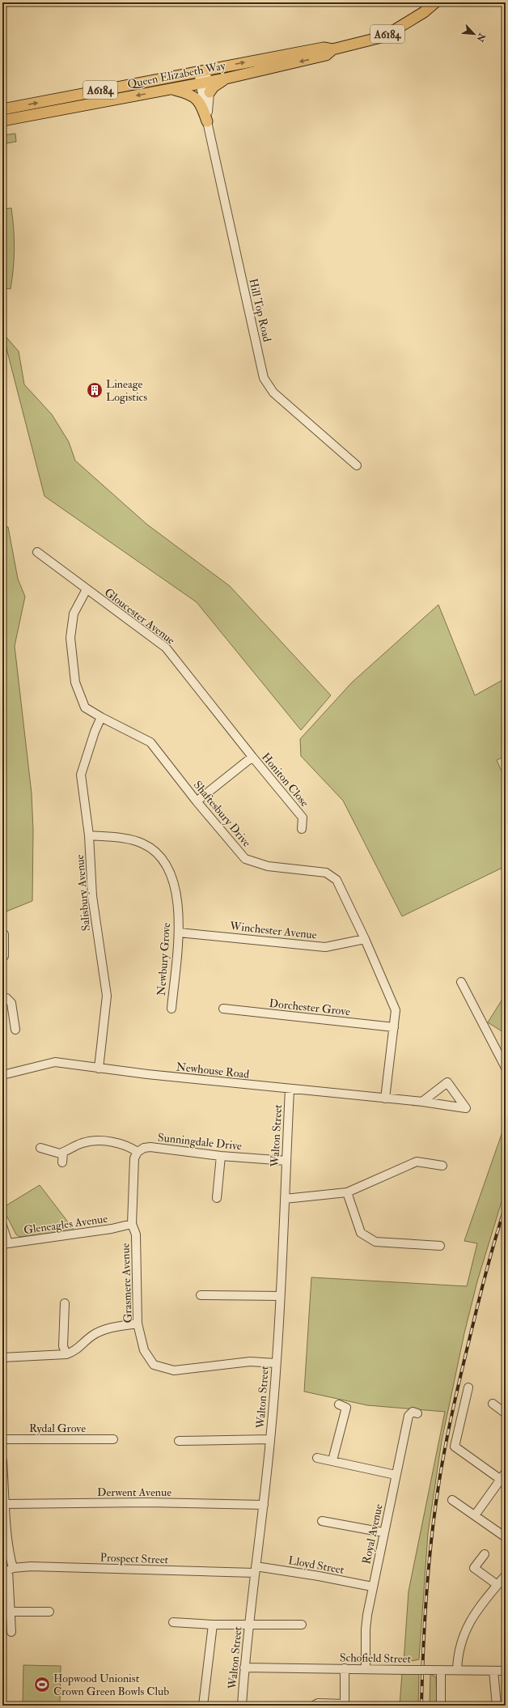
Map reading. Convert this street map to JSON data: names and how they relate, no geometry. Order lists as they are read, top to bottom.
{
  "streets": {
    "main road": ["A6184", "Queen Elizabeth Way"],
    "street": [
      "Hill Top Road",
      "Gloucester Avenue",
      "Honiton Close",
      "Shaftesbury Drive",
      "Salisbury Avenue",
      "Winchester Avenue",
      "Newbury Grove",
      "Dorchester Grove",
      "Newhouse Road",
      "Walton Street",
      "Sunningdale Drive",
      "Gleneagles Avenue",
      "Grasmere Avenue",
      "Rydal Grove",
      "Derwent Avenue",
      "Royal Avenue",
      "Prospect Street",
      "Lloyd Street",
      "Schofield Street"
    ]
  },
  "crossings": [
    ["Queen Elizabeth Way", "Hill Top Road"],
    ["Gloucester Avenue", "Honiton Close"],
    ["Gloucester Avenue", "Shaftesbury Drive"],
    ["Honiton Close", "Shaftesbury Drive"],
    ["Shaftesbury Drive", "Salisbury Avenue"],
    ["Shaftesbury Drive", "Winchester Avenue"],
    ["Shaftesbury Drive", "Dorchester Grove"],
    ["Shaftesbury Drive", "Newhouse Road"],
    ["Salisbury Avenue", "Newbury Grove"],
    ["Salisbury Avenue", "Newhouse Road"],
    ["Winchester Avenue", "Newbury Grove"],
    ["Newhouse Road", "Walton Street"],
    ["Walton Street", "Sunningdale Drive"],
    ["Walton Street", "Grasmere Avenue"],
    ["Walton Street", "Derwent Avenue"],
    ["Walton Street", "Prospect Street"],
    ["Walton Street", "Lloyd Street"],
    ["Walton Street", "Schofield Street"],
    ["Sunningdale Drive", "Grasmere Avenue"],
    ["Gleneagles Avenue", "Grasmere Avenue"],
    ["Royal Avenue", "Lloyd Street"],
    ["Royal Avenue", "Schofield Street"],
    ["Prospect Street", "Lloyd Street"]
  ],
  "places": {
    "building": ["Lineage Logistics"],
    "sports": ["Hopwood Unionist Crown Green Bowls Club"]
  },
  "north": "bottom right"
}
